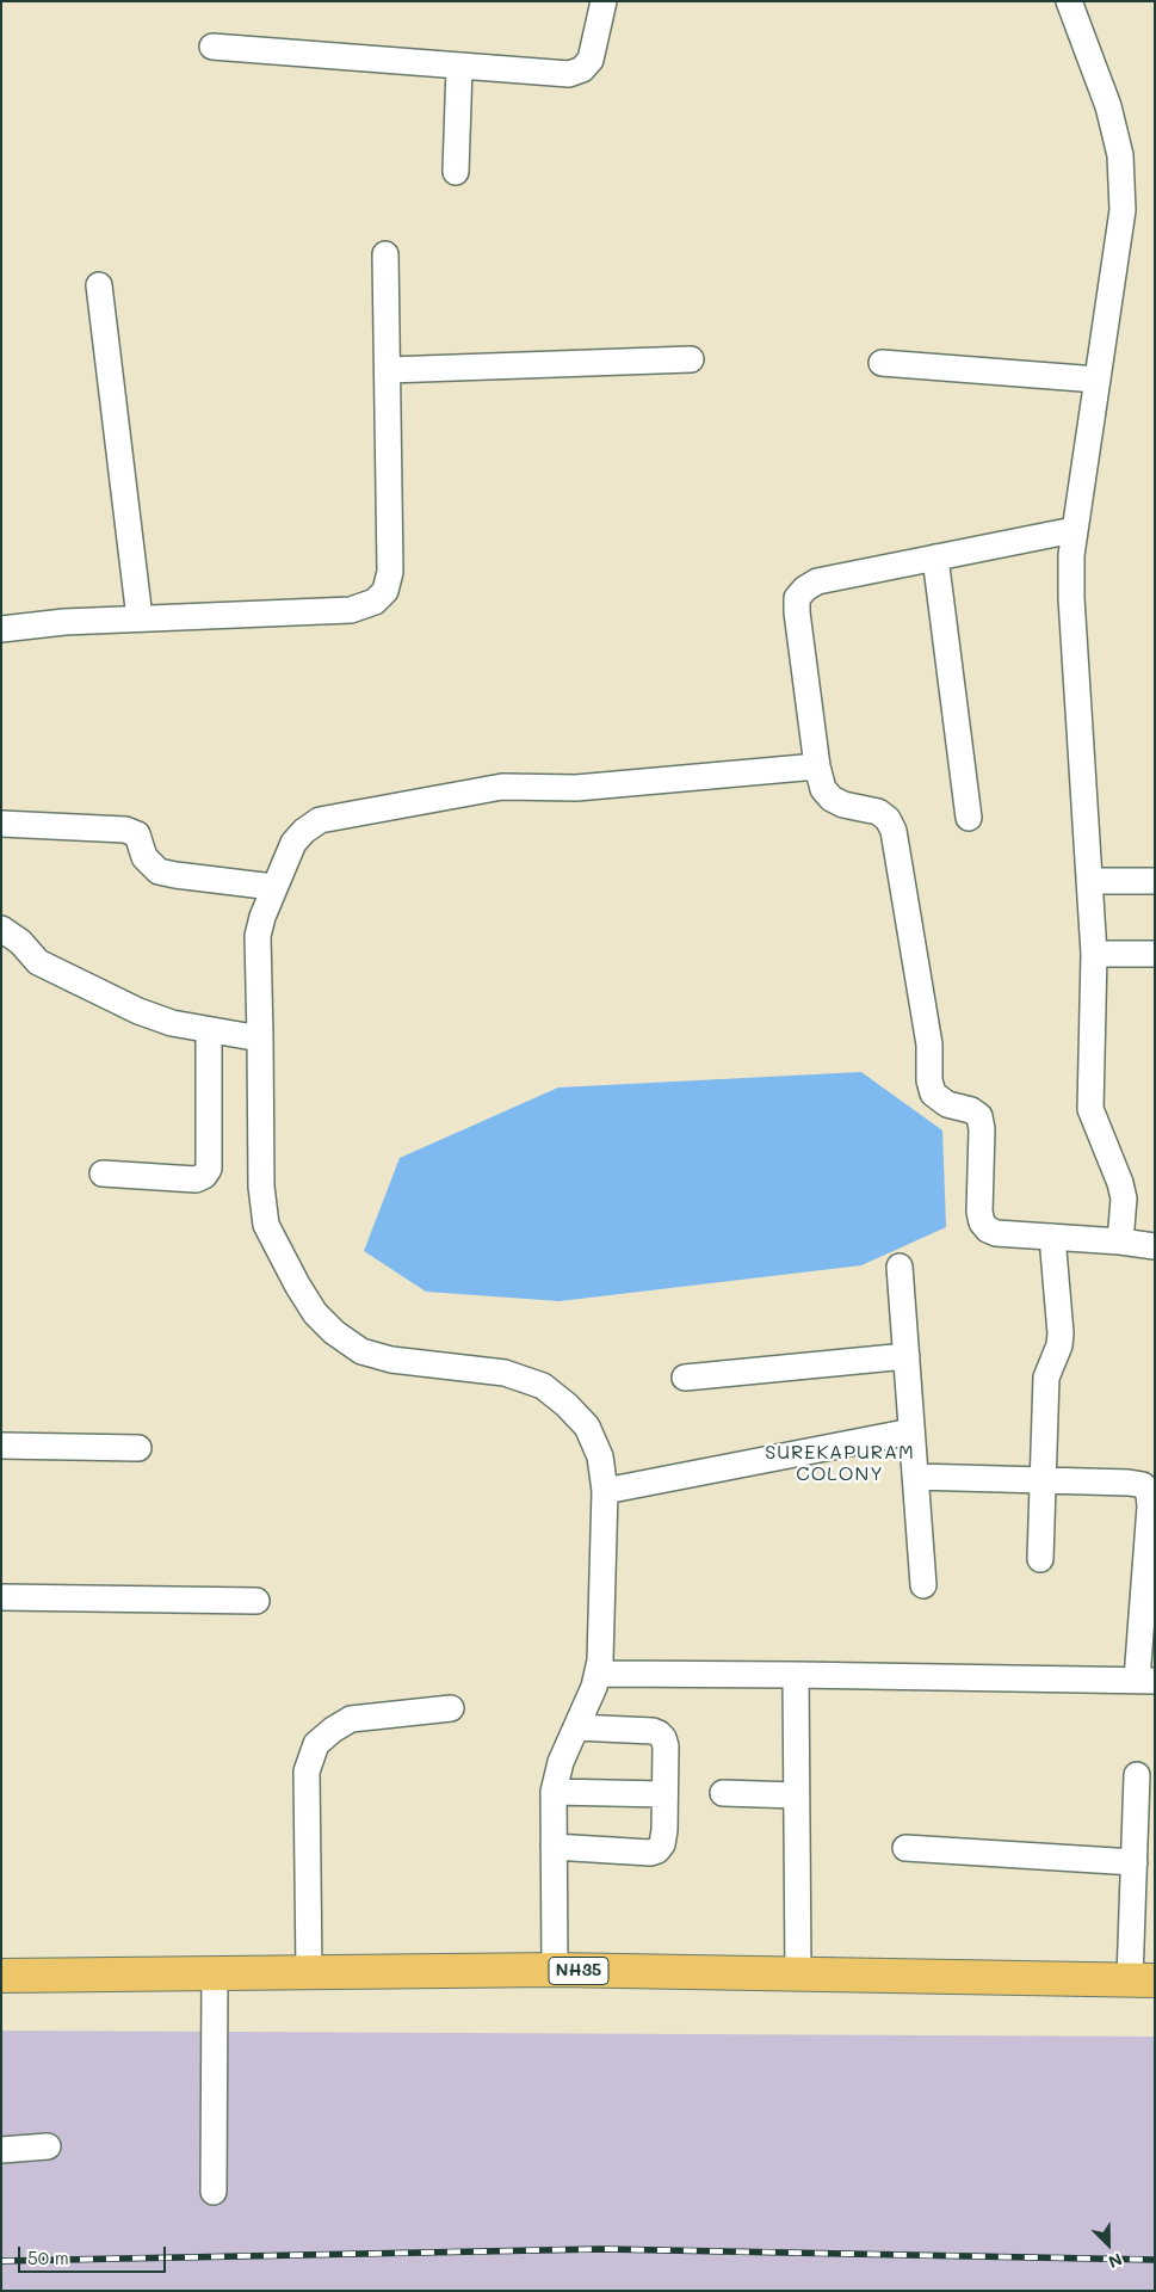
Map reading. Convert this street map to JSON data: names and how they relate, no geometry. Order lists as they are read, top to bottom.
{
  "streets": {
    "highway": ["NH35"]
  },
  "districts": ["SUREKAPURAM COLONY"],
  "scale_bar": "50 m",
  "north": "bottom right"
}
